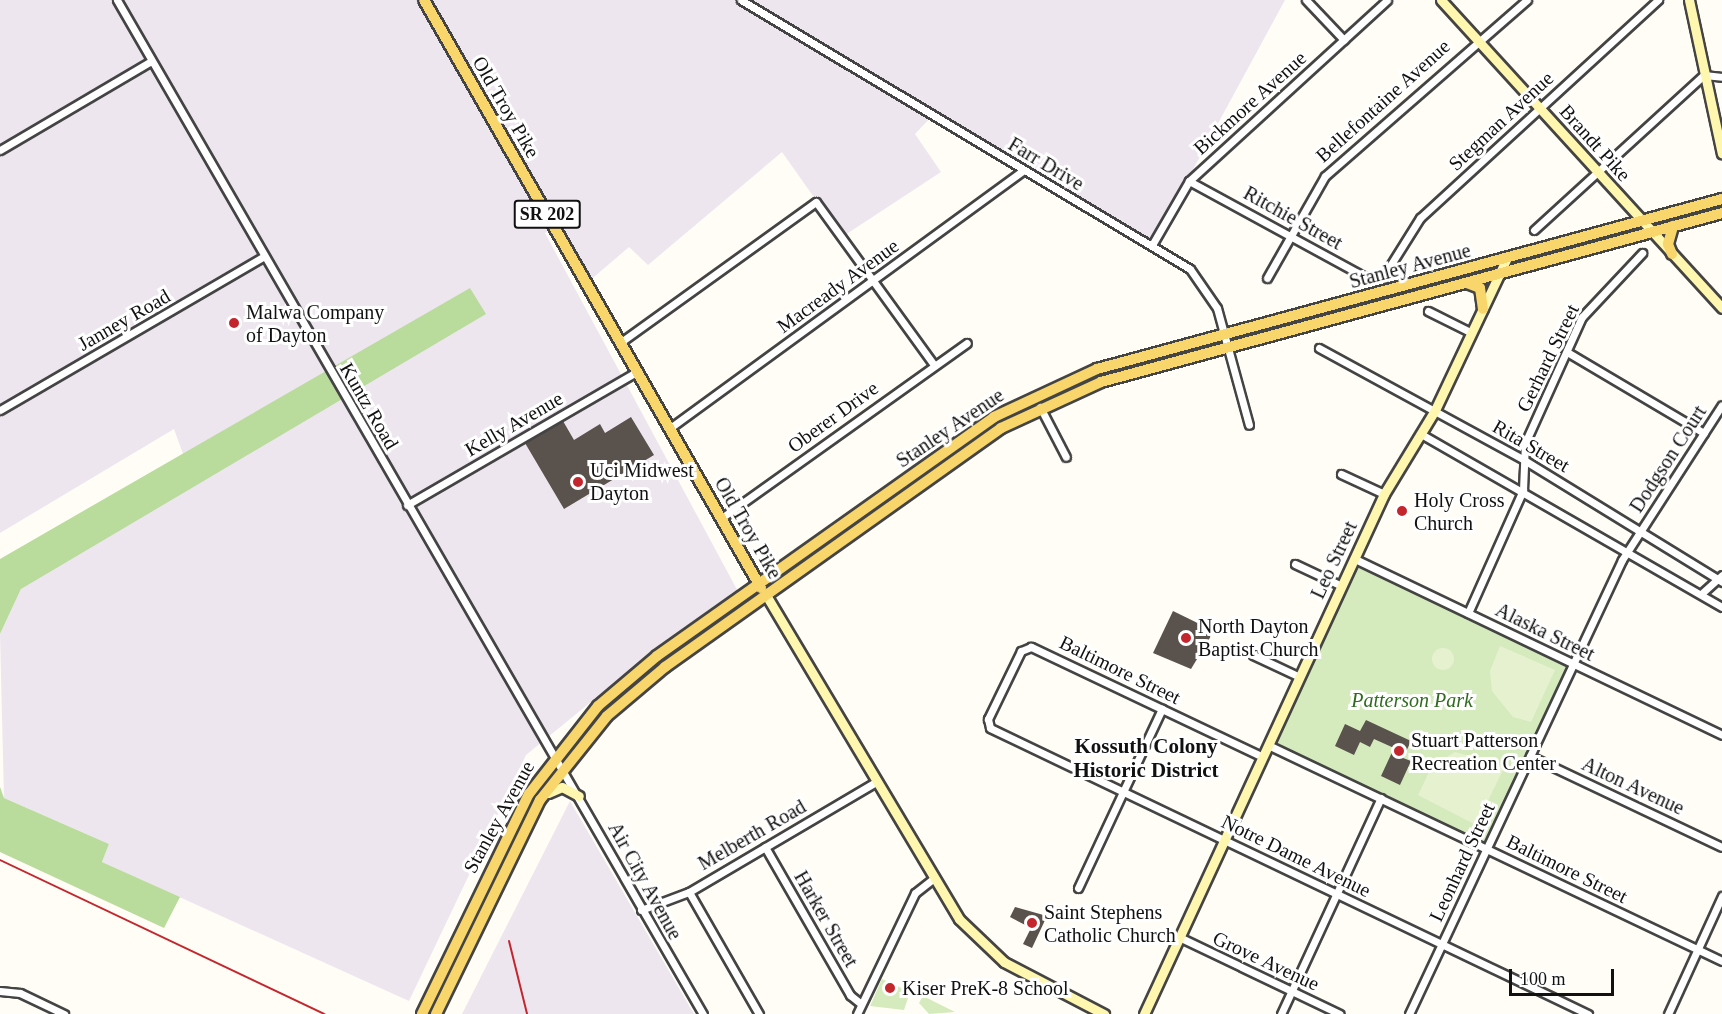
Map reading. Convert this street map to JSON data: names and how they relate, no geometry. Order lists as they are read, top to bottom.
{
  "streets": {
    "main road": [
      "Old Troy Pike",
      "Brandt Pike",
      "SR 202",
      "Stanley Avenue",
      "Leo Street"
    ],
    "street": [
      "Bellefontaine Avenue",
      "Bickmore Avenue",
      "Stegman Avenue",
      "Farr Drive",
      "Ritchie Street",
      "Macready Avenue",
      "Janney Road",
      "Gerhard Street",
      "Kuntz Road",
      "Oberer Drive",
      "Kelly Avenue",
      "Rita Street",
      "Dodgson Court",
      "Alaska Street",
      "Baltimore Street",
      "Alton Avenue",
      "Melberth Road",
      "Notre Dame Avenue",
      "Leonhard Street",
      "Air City Avenue",
      "Harker Street",
      "Grove Avenue"
    ]
  },
  "crossings": [
    ["Bellefontaine Avenue", "Brandt Pike"],
    ["Bellefontaine Avenue", "Ritchie Street"],
    ["Bickmore Avenue", "Farr Drive"],
    ["Bickmore Avenue", "Ritchie Street"],
    ["Old Troy Pike", "Stanley Avenue"],
    ["Old Troy Pike", "Macready Avenue"],
    ["Old Troy Pike", "Oberer Drive"],
    ["Old Troy Pike", "Kelly Avenue"],
    ["Old Troy Pike", "Melberth Road"],
    ["Stegman Avenue", "Brandt Pike"],
    ["Stegman Avenue", "Ritchie Street"],
    ["Brandt Pike", "Stanley Avenue"],
    ["Farr Drive", "Stanley Avenue"],
    ["Farr Drive", "Macready Avenue"],
    ["Stanley Avenue", "Kuntz Road"],
    ["Stanley Avenue", "Leo Street"],
    ["Stanley Avenue", "Air City Avenue"],
    ["Janney Road", "Kuntz Road"],
    ["Gerhard Street", "Rita Street"],
    ["Kuntz Road", "Kelly Avenue"],
    ["Kuntz Road", "Air City Avenue"],
    ["Rita Street", "Dodgson Court"],
    ["Rita Street", "Leo Street"],
    ["Rita Street", "Leonhard Street"],
    ["Dodgson Court", "Leonhard Street"],
    ["Leo Street", "Alaska Street"],
    ["Leo Street", "Baltimore Street"],
    ["Leo Street", "Notre Dame Avenue"],
    ["Leo Street", "Grove Avenue"],
    ["Alaska Street", "Leonhard Street"],
    ["Baltimore Street", "Notre Dame Avenue"],
    ["Baltimore Street", "Leonhard Street"],
    ["Alton Avenue", "Leonhard Street"],
    ["Melberth Road", "Air City Avenue"],
    ["Melberth Road", "Harker Street"],
    ["Notre Dame Avenue", "Leonhard Street"]
  ],
  "districts": ["Kossuth Colony Historic District"],
  "parks": ["Patterson Park"],
  "places": [
    "Malwa Company of Dayton",
    "Uci Midwest Dayton",
    "Holy Cross Church",
    "North Dayton Baptist Church",
    "Stuart Patterson Recreation Center",
    "Saint Stephens Catholic Church",
    "Kiser PreK-8 School"
  ],
  "scale_bar": "100 m"
}
